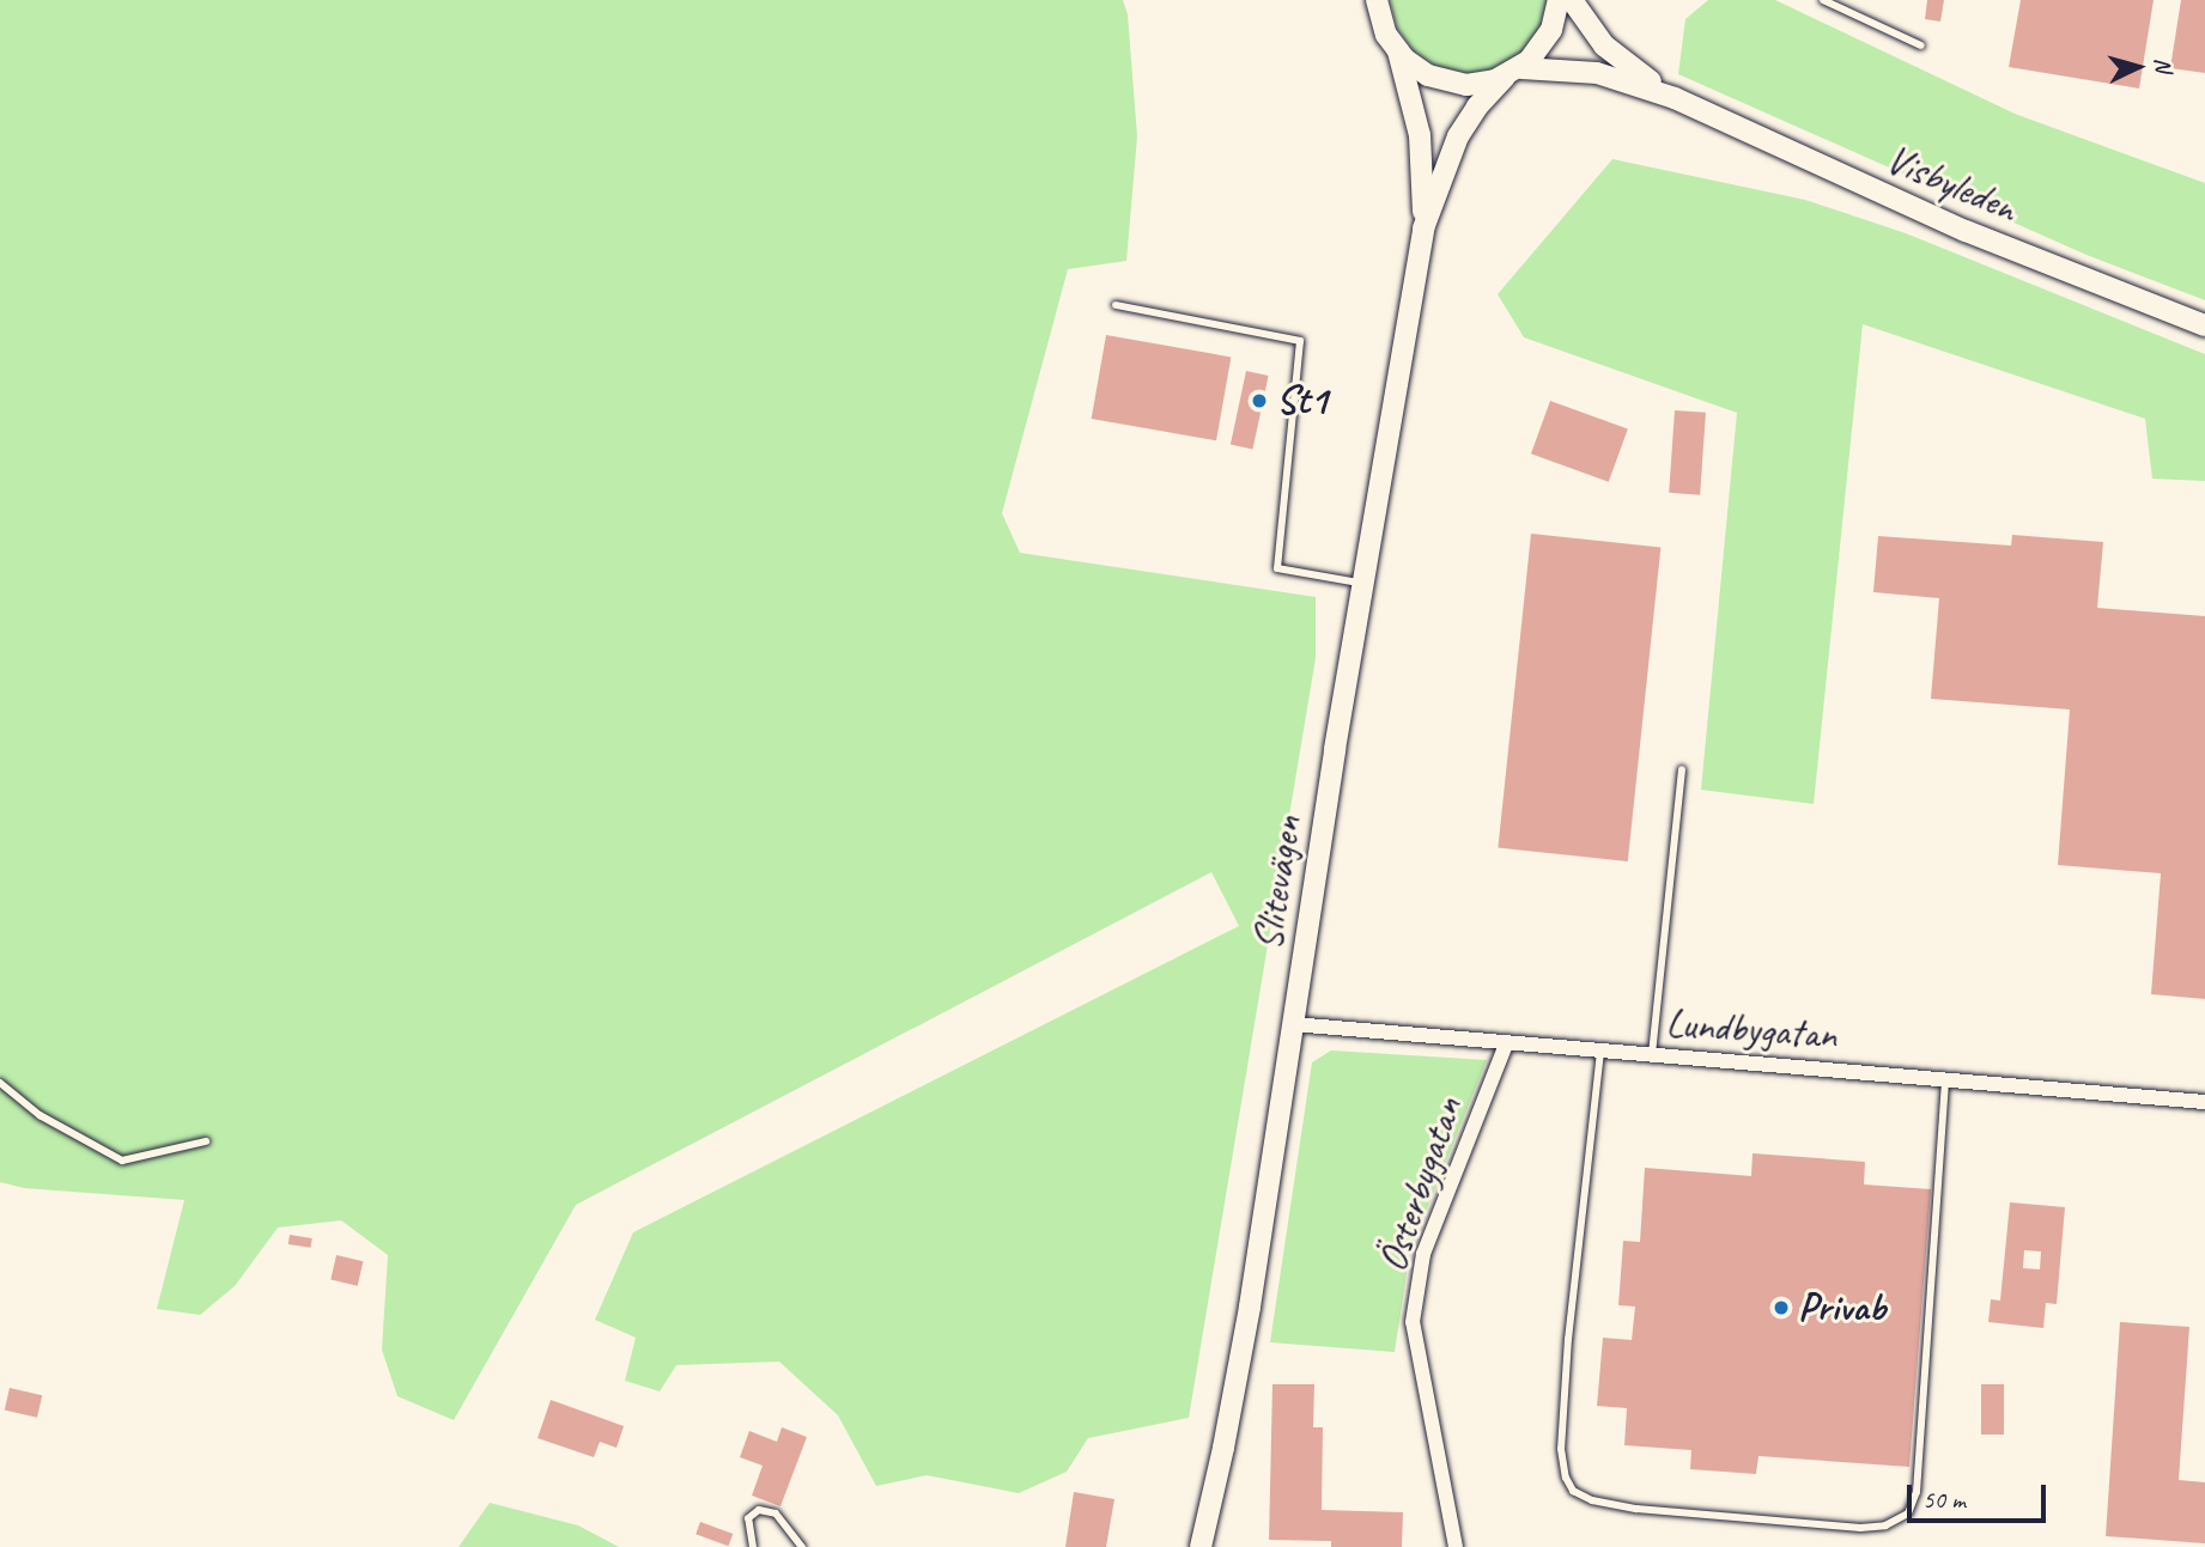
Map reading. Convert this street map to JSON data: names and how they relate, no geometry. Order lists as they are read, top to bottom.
{
  "streets": {
    "main road": ["Visbyleden", "Slitevägen"],
    "street": ["Lundbygatan", "Österbygatan"]
  },
  "crossings": [
    ["Visbyleden", "Slitevägen"],
    ["Slitevägen", "Lundbygatan"],
    ["Lundbygatan", "Österbygatan"]
  ],
  "places": ["St1", "Privab"],
  "scale_bar": "50 m",
  "north": "right"
}
